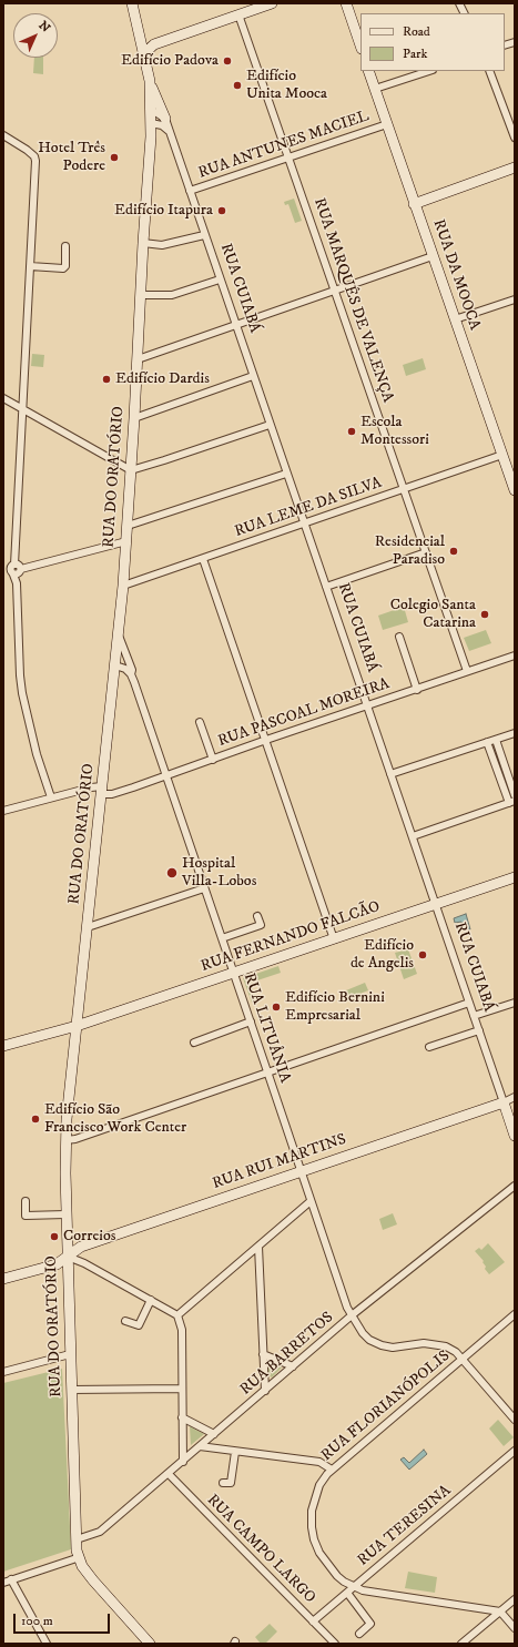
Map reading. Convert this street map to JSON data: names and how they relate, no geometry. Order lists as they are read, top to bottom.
{
  "streets": {
    "street": [
      "RUA ANTUNES MACIEL",
      "RUA DA MOOCA",
      "RUA CUIABÁ",
      "RUA MARQUÊS DE VALENÇA",
      "RUA DO ORATÓRIO",
      "RUA LEME DA SILVA",
      "RUA PASCOAL MOREIRA",
      "RUA FERNANDO FALCÃO",
      "RUA LITUÂNIA",
      "RUA RUI MARTINS",
      "RUA BARRETOS",
      "RUA FLORIANÓPOLIS",
      "RUA TERESINA",
      "RUA CAMPO LARGO"
    ]
  },
  "crossings": [
    ["RUA ANTUNES MACIEL", "RUA DA MOOCA"],
    ["RUA ANTUNES MACIEL", "RUA CUIABÁ"],
    ["RUA ANTUNES MACIEL", "RUA MARQUÊS DE VALENÇA"],
    ["RUA DA MOOCA", "RUA LEME DA SILVA"],
    ["RUA CUIABÁ", "RUA LEME DA SILVA"],
    ["RUA CUIABÁ", "RUA PASCOAL MOREIRA"],
    ["RUA CUIABÁ", "RUA FERNANDO FALCÃO"],
    ["RUA CUIABÁ", "RUA RUI MARTINS"],
    ["RUA MARQUÊS DE VALENÇA", "RUA LEME DA SILVA"],
    ["RUA MARQUÊS DE VALENÇA", "RUA PASCOAL MOREIRA"],
    ["RUA DO ORATÓRIO", "RUA LEME DA SILVA"],
    ["RUA DO ORATÓRIO", "RUA PASCOAL MOREIRA"],
    ["RUA DO ORATÓRIO", "RUA FERNANDO FALCÃO"],
    ["RUA DO ORATÓRIO", "RUA LITUÂNIA"],
    ["RUA DO ORATÓRIO", "RUA RUI MARTINS"],
    ["RUA DO ORATÓRIO", "RUA BARRETOS"],
    ["RUA PASCOAL MOREIRA", "RUA LITUÂNIA"],
    ["RUA FERNANDO FALCÃO", "RUA LITUÂNIA"],
    ["RUA LITUÂNIA", "RUA RUI MARTINS"],
    ["RUA LITUÂNIA", "RUA BARRETOS"],
    ["RUA LITUÂNIA", "RUA FLORIANÓPOLIS"],
    ["RUA BARRETOS", "RUA CAMPO LARGO"],
    ["RUA FLORIANÓPOLIS", "RUA TERESINA"],
    ["RUA TERESINA", "RUA CAMPO LARGO"]
  ],
  "places": [
    "Edifício Padova",
    "Edifício Unita Mooca",
    "Hotel Três Podere",
    "Edifício Itapura",
    "Edifício Dardis",
    "Escola Montessori",
    "Residencial Paradiso",
    "Colegio Santa Catarina",
    "Hospital Villa-Lobos",
    "Edifício de Angelis",
    "Edifício Bernini Empresarial",
    "Edifício São Francisco Work Center",
    "Correios"
  ],
  "legend": ["Road", "Park"],
  "scale_bar": "100 m",
  "north": "top right"
}
